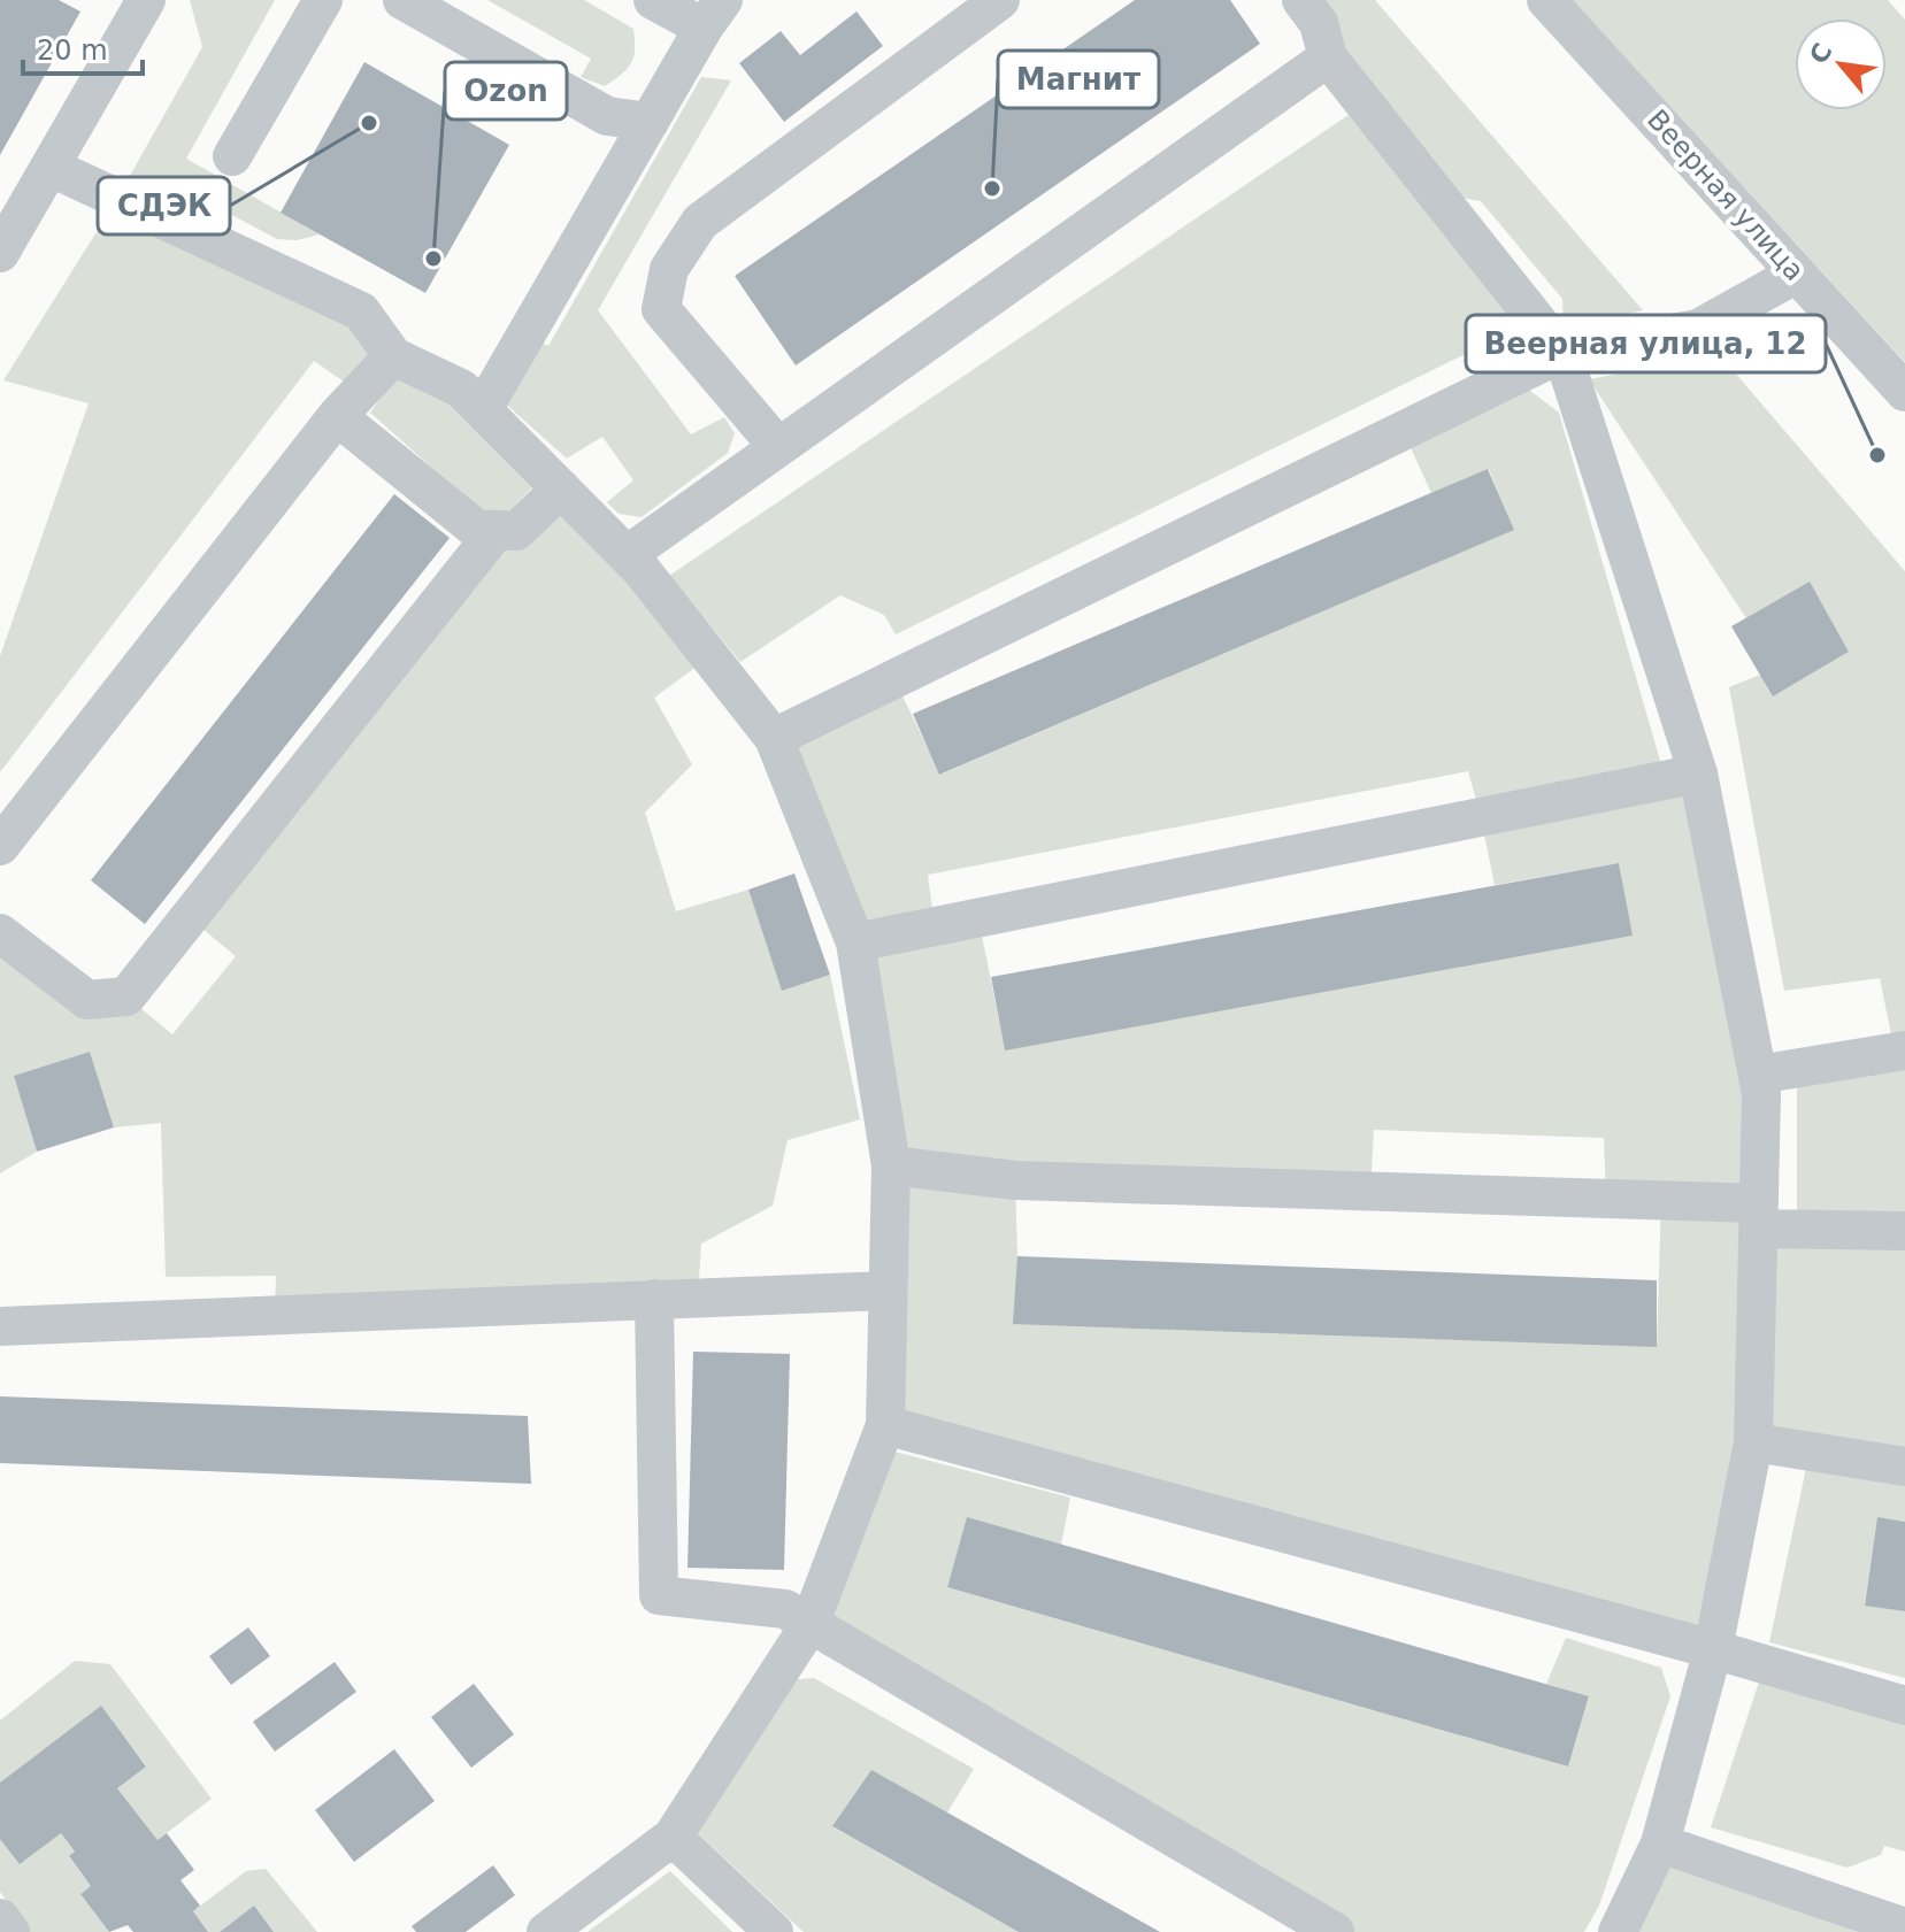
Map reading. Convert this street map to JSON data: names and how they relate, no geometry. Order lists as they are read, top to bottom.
{
  "streets": {
    "street": ["Веерная улица"]
  },
  "places": [
    "СДЭК",
    "Магнит",
    "Ozon",
    "Веерная улица, 12"
  ],
  "scale_bar": "20 m",
  "north": "top left"
}
